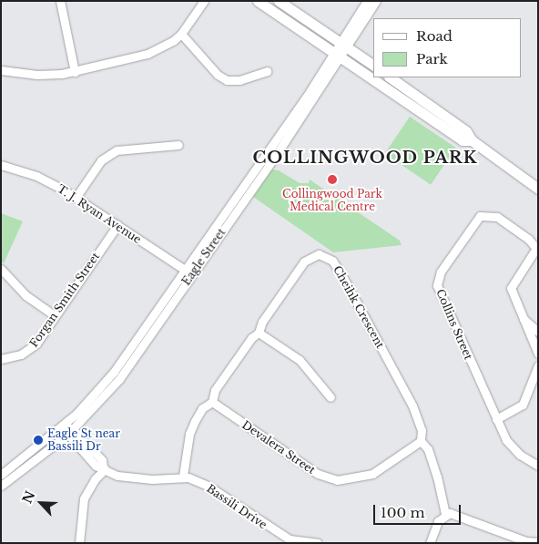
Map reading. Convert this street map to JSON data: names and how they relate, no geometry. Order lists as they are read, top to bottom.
{
  "streets": {
    "street": [
      "T. J. Ryan Avenue",
      "Eagle Street",
      "Forgan Smith Street",
      "Cheihk Crescent",
      "Collins Street",
      "Devalera Street",
      "Bassili Drive"
    ]
  },
  "crossings": [
    ["T. J. Ryan Avenue", "Eagle Street"],
    ["T. J. Ryan Avenue", "Forgan Smith Street"],
    ["Cheihk Crescent", "Devalera Street"],
    ["Cheihk Crescent", "Bassili Drive"]
  ],
  "districts": ["COLLINGWOOD PARK"],
  "places": ["Collingwood Park Medical Centre", "Eagle St near Bassili Dr"],
  "legend": ["Road", "Park"],
  "scale_bar": "100 m",
  "north": "top left"
}
